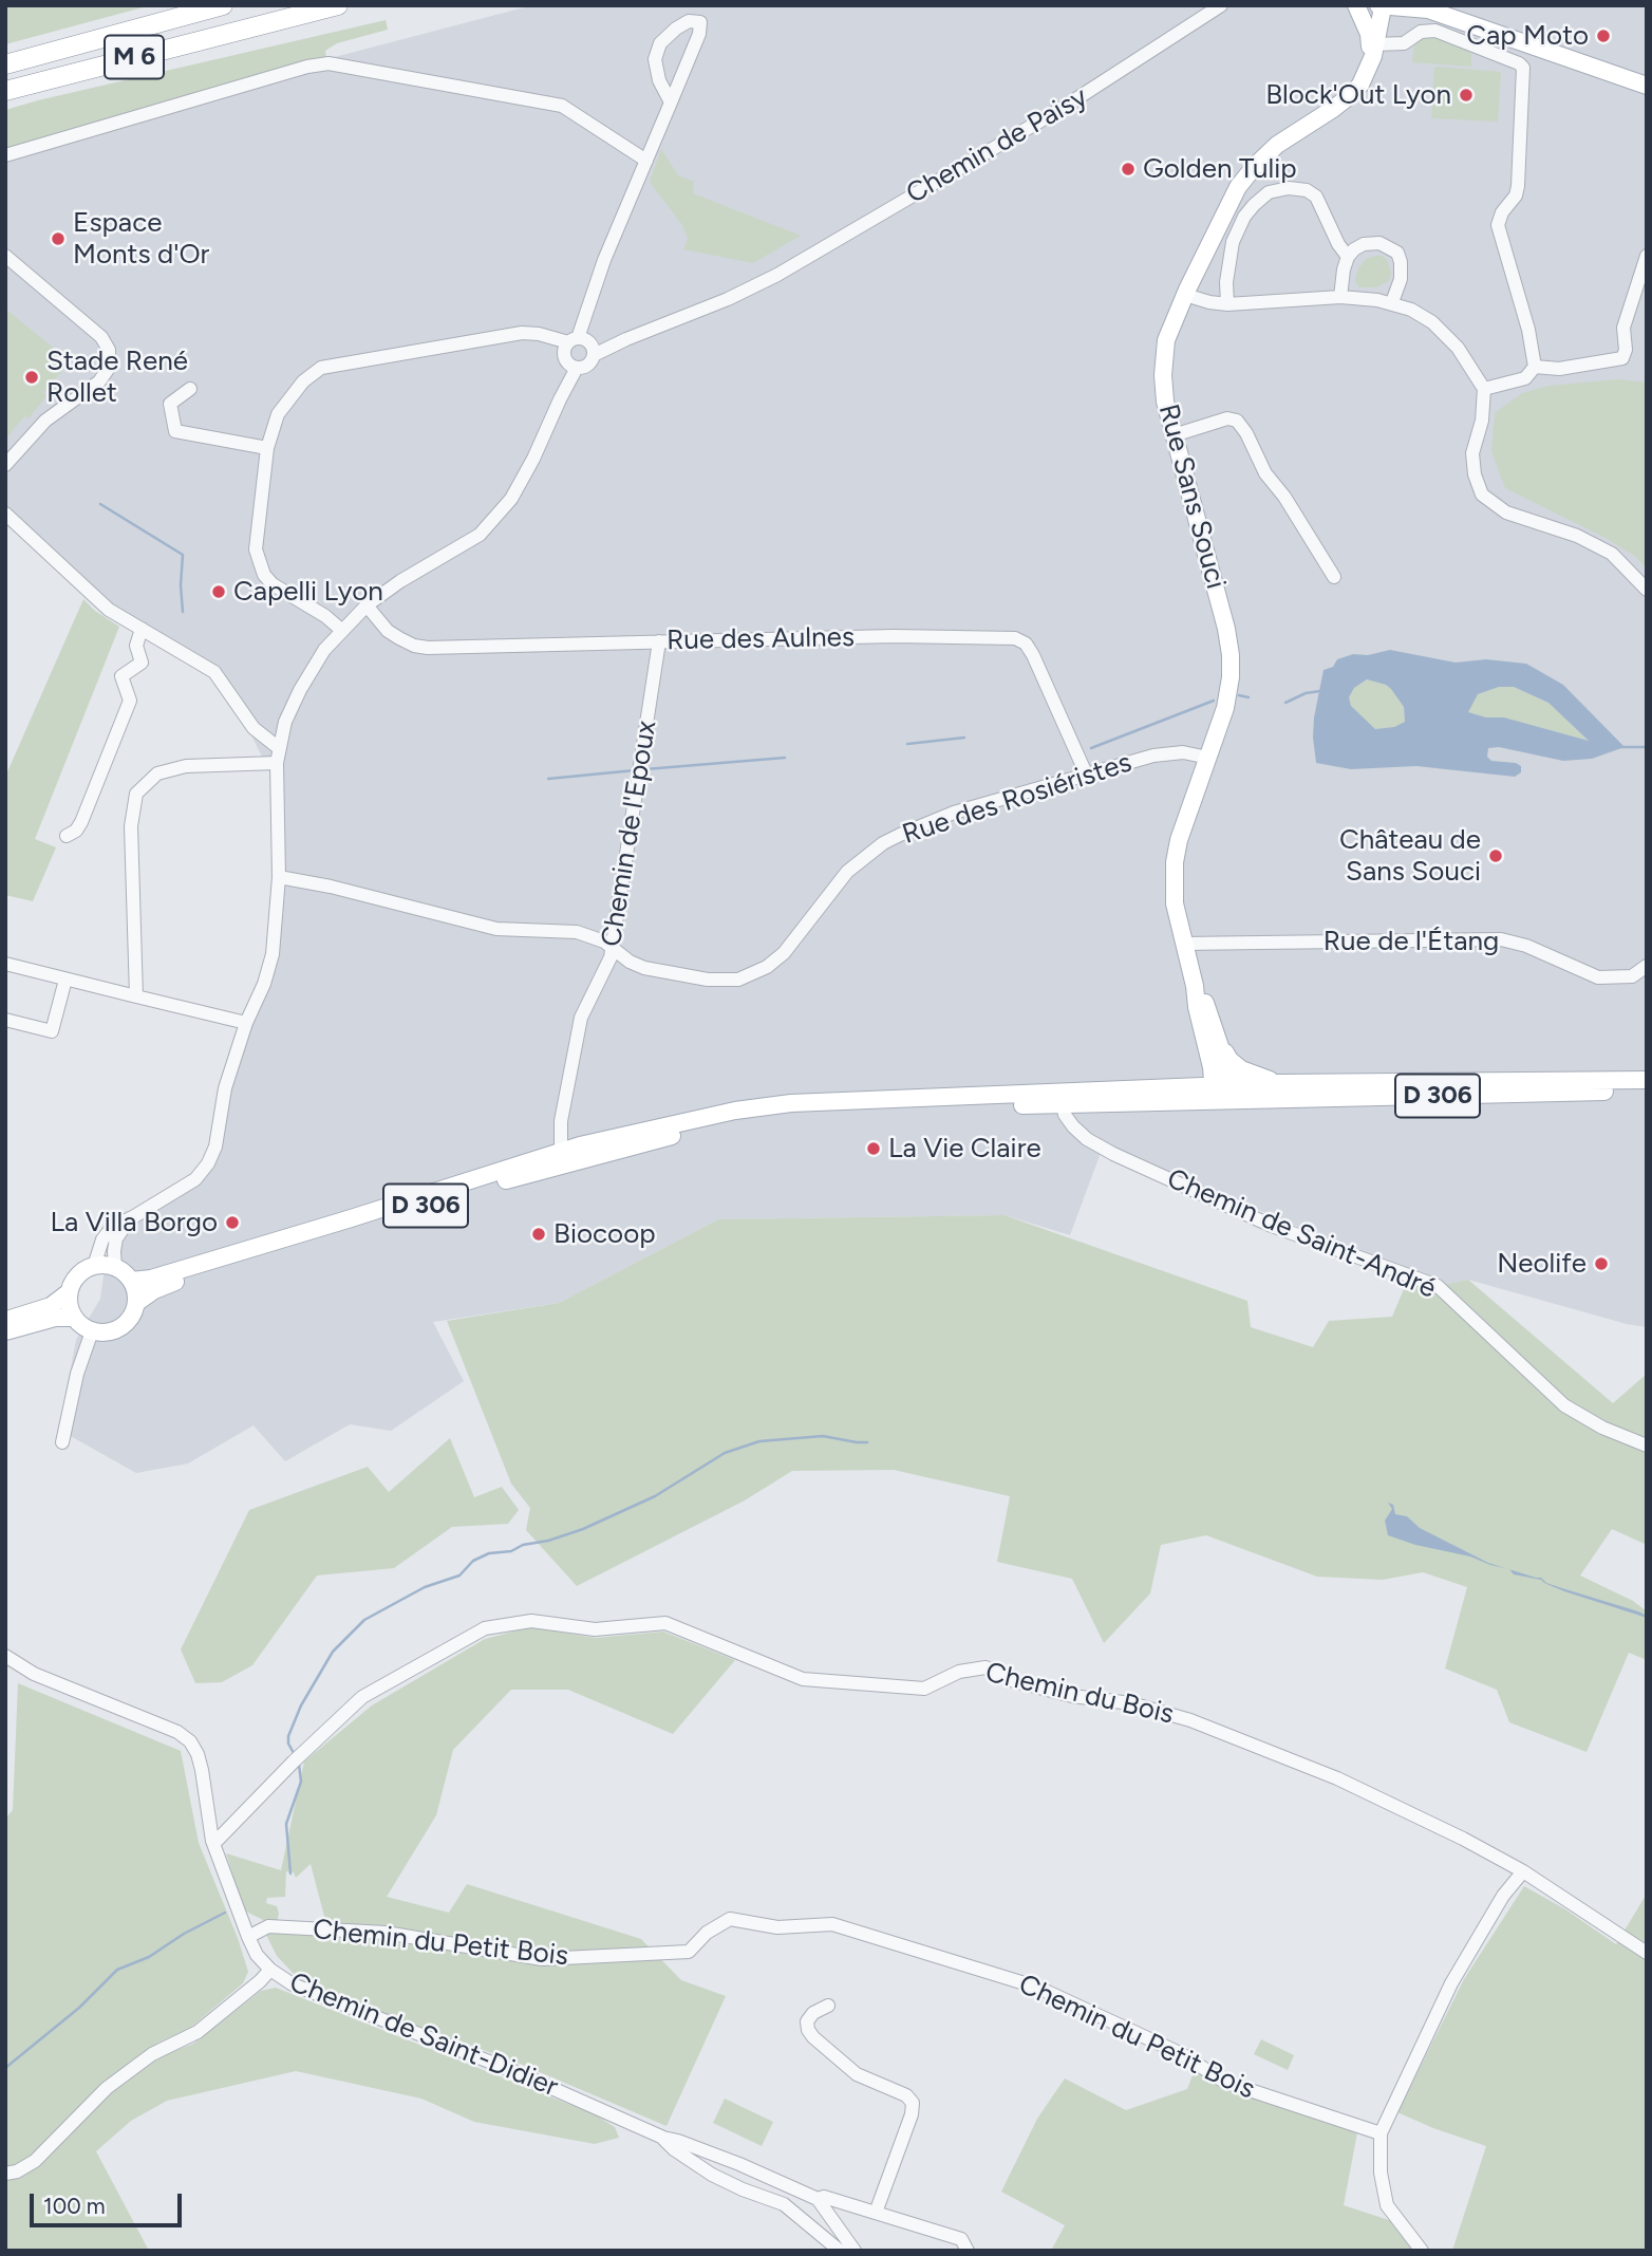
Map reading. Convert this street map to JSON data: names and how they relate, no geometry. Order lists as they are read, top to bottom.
{
  "streets": {
    "highway": ["M 6"],
    "main road": ["Rue Sans Souci", "D 306"],
    "street": [
      "Chemin de Paisy",
      "Rue des Aulnes",
      "Rue des Rosiéristes",
      "Chemin de l'Epoux",
      "Rue de l'Étang",
      "Chemin de Saint-André",
      "Chemin du Bois",
      "Chemin du Petit Bois",
      "Chemin de Saint-Didier"
    ]
  },
  "crossings": [
    ["Rue Sans Souci", "Rue des Rosiéristes"],
    ["Rue Sans Souci", "Rue de l'Étang"],
    ["Rue Sans Souci", "D 306"],
    ["Rue des Aulnes", "Rue des Rosiéristes"],
    ["Rue des Aulnes", "Chemin de l'Epoux"],
    ["Rue des Rosiéristes", "Chemin de l'Epoux"],
    ["Chemin de l'Epoux", "D 306"],
    ["D 306", "Chemin de Saint-André"],
    ["Chemin du Bois", "Chemin de Saint-Didier"],
    ["Chemin du Petit Bois", "Chemin de Saint-Didier"]
  ],
  "places": [
    "Cap Moto",
    "Block'Out Lyon",
    "Golden Tulip",
    "Espace Monts d'Or",
    "Stade René Rollet",
    "Capelli Lyon",
    "Château de Sans Souci",
    "La Vie Claire",
    "La Villa Borgo",
    "Biocoop",
    "Neolife"
  ],
  "scale_bar": "100 m"
}
